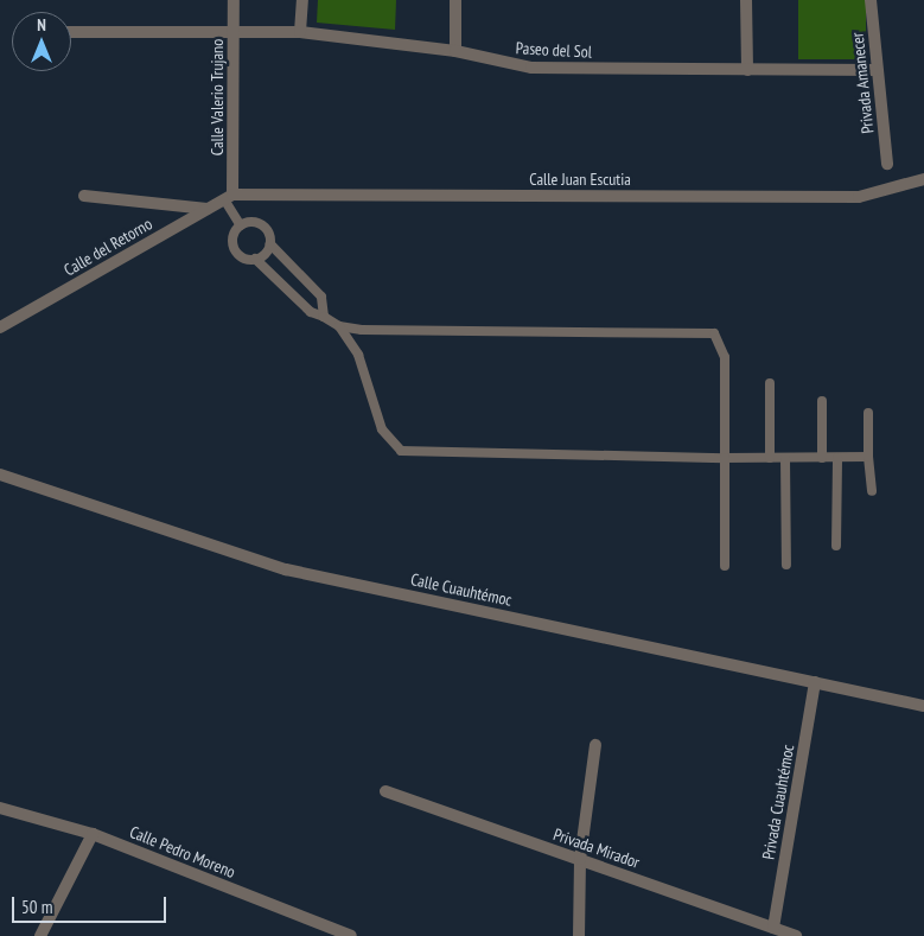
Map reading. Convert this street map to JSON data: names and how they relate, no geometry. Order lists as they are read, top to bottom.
{
  "streets": {
    "street": [
      "Paseo del Sol",
      "Privada Amanecer",
      "Calle Valerio Trujano",
      "Calle Juan Escutia",
      "Calle del Retorno",
      "Calle Cuauhtémoc",
      "Privada Cuauhtémoc",
      "Privada Mirador",
      "Calle Pedro Moreno"
    ]
  },
  "crossings": [
    ["Paseo del Sol", "Privada Amanecer"],
    ["Paseo del Sol", "Calle Valerio Trujano"],
    ["Calle Valerio Trujano", "Calle Juan Escutia"],
    ["Calle Valerio Trujano", "Calle del Retorno"],
    ["Calle Juan Escutia", "Calle del Retorno"],
    ["Calle Cuauhtémoc", "Privada Cuauhtémoc"],
    ["Privada Cuauhtémoc", "Privada Mirador"]
  ],
  "scale_bar": "50 m",
  "north": "top"
}
